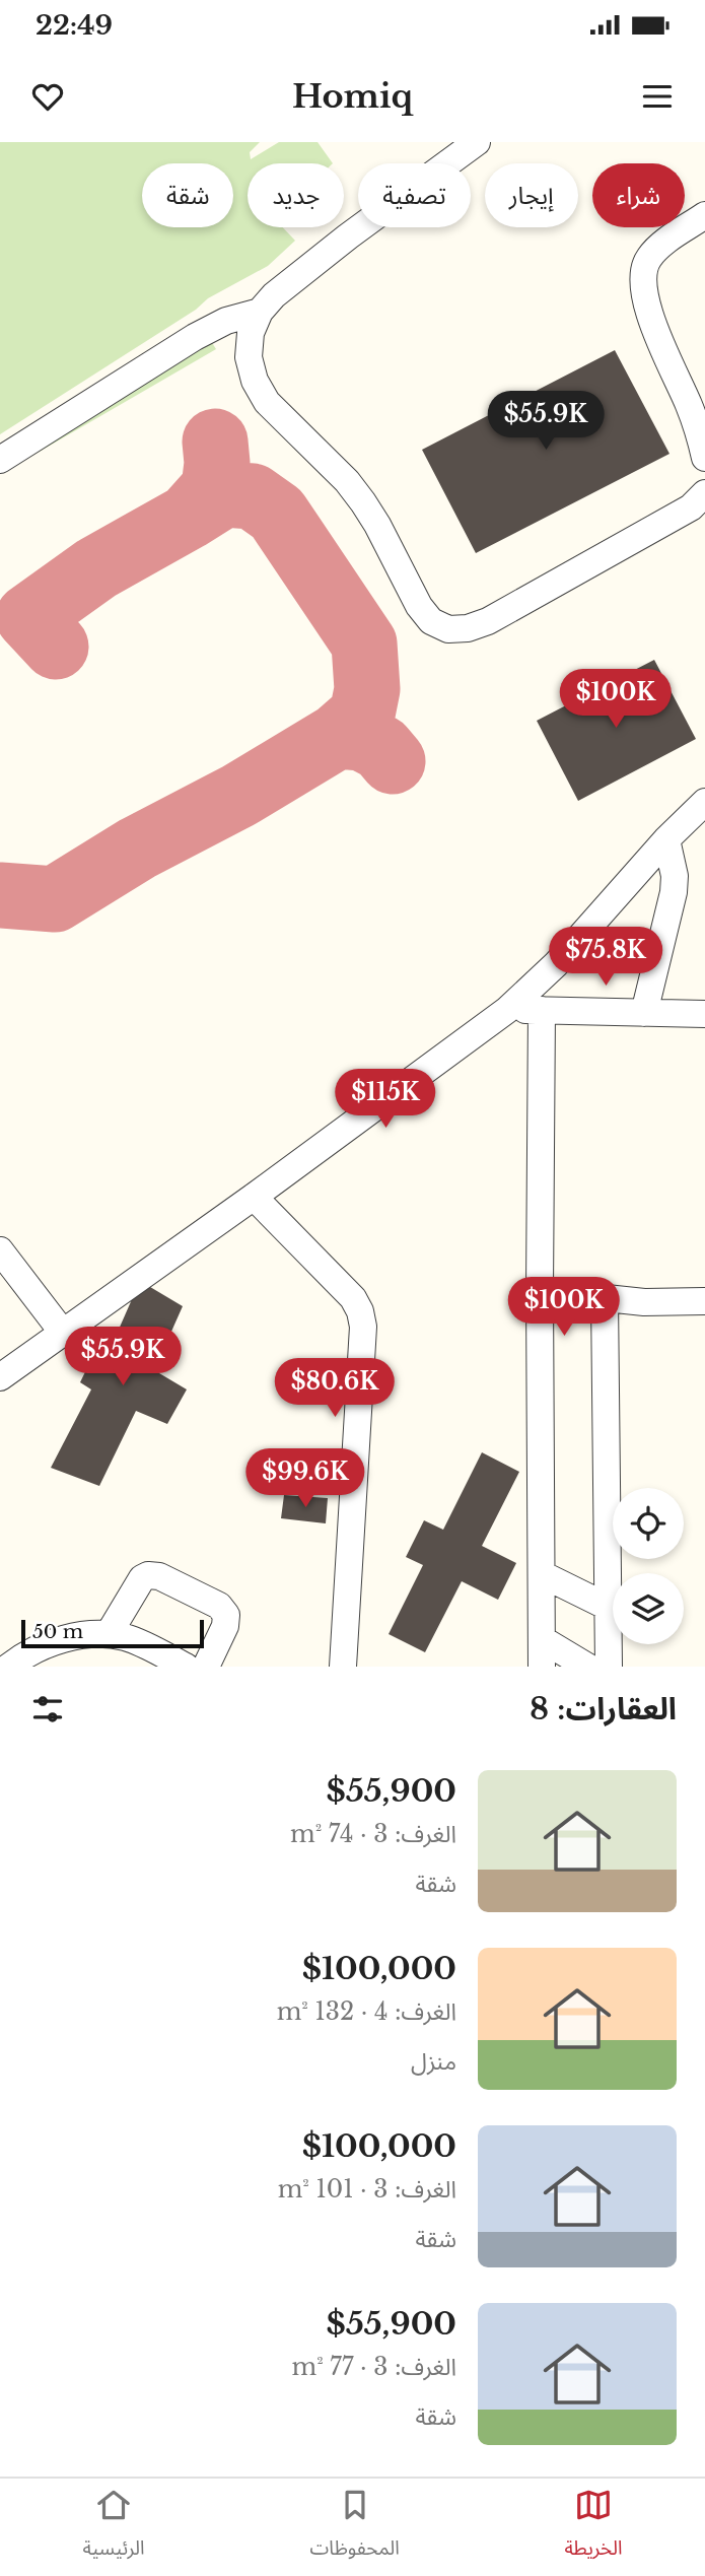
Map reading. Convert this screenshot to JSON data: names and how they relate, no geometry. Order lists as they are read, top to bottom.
{
  "scale_bar": "50 m",
  "page": {
    "status": "22:49",
    "header": "Homiq",
    "chip": [
      "شراء",
      "إيجار",
      "تصفية",
      "جديد",
      "شقة"
    ],
    "price": [
      "$55.9K",
      "$100K",
      "$75.8K",
      "$115K",
      "$100K",
      "$55.9K",
      "$80.6K",
      "$99.6K"
    ],
    "scale": "50 m",
    "heading": "العقارات: 8",
    "list": [
      {
        "name": "$55,900",
        "note": "الغرف: 3 · 74 m² · شقة"
      },
      {
        "name": "$100,000",
        "note": "الغرف: 4 · 132 m² · منزل"
      },
      {
        "name": "$100,000",
        "note": "الغرف: 3 · 101 m² · شقة"
      },
      {
        "name": "$55,900",
        "note": "الغرف: 3 · 77 m² · شقة"
      }
    ],
    "tabs": ["الخريطة", "المحفوظات", "الرئيسية"]
  }
}
